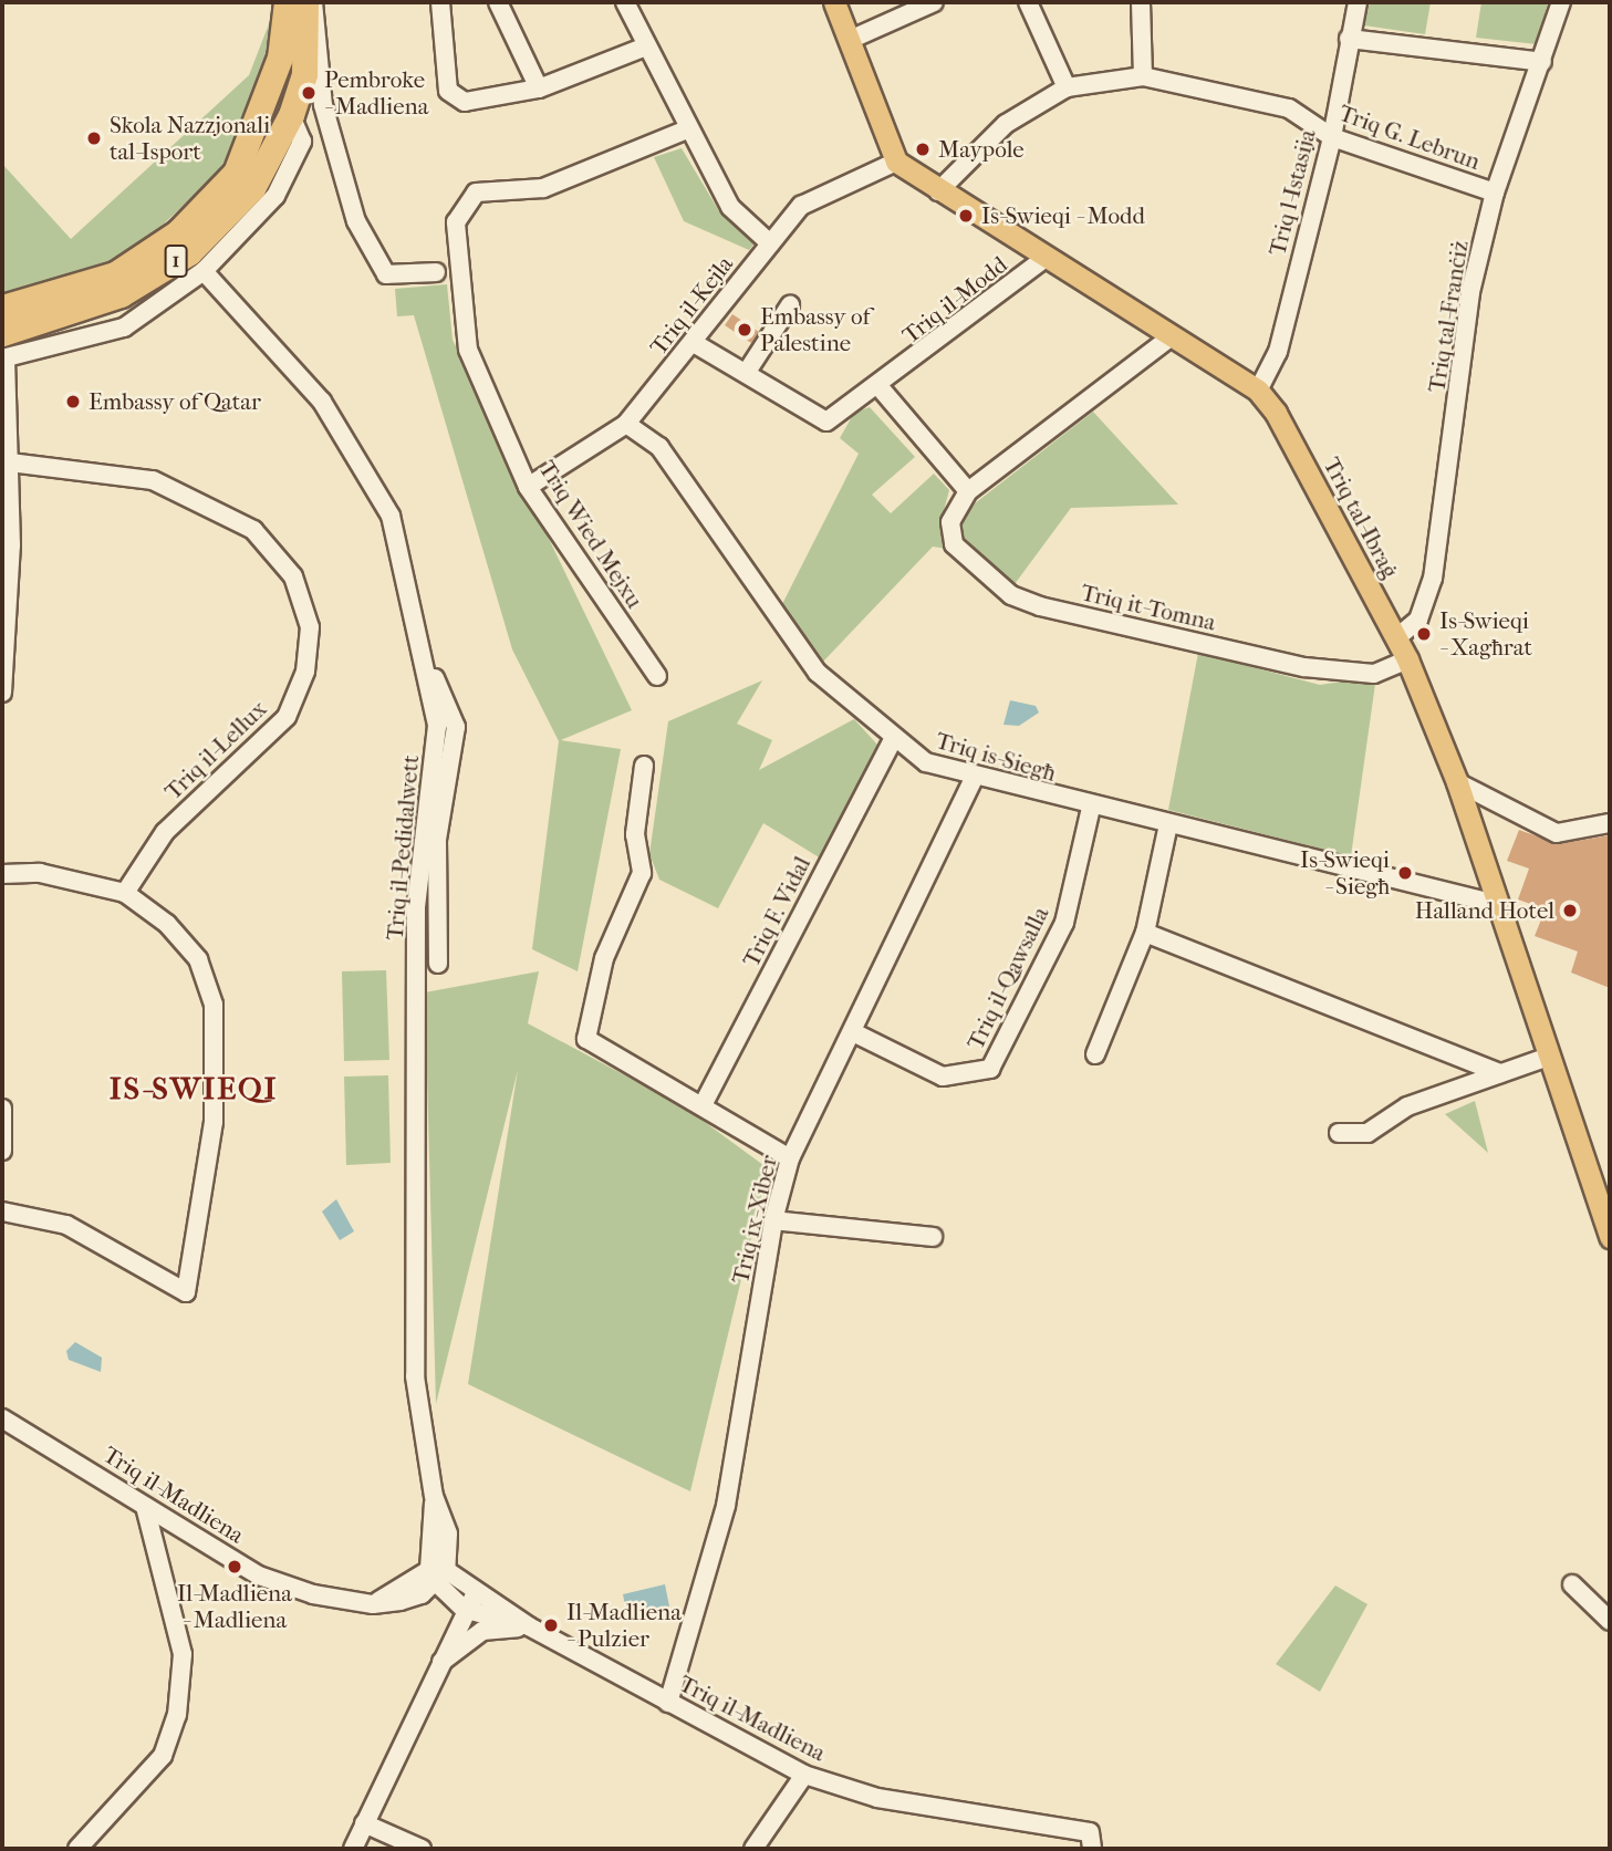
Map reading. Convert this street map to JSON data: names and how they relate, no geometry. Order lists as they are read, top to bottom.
{
  "streets": {
    "highway": ["1"],
    "main road": ["Triq tal-Ibraġ"],
    "street": [
      "Triq G. Lebrun",
      "Triq l-Istasija",
      "Triq il-Modd",
      "Triq il-Kejla",
      "Triq tal-Franċiż",
      "Triq Wied Mejxu",
      "Triq it-Tomna",
      "Triq il-Lellux",
      "Triq is-Siegħ",
      "Triq il-Pedidalwett",
      "Triq F. Vidal",
      "Triq il-Qawsalla",
      "Triq ix-Xiber",
      "Triq il-Madliena"
    ]
  },
  "crossings": [
    ["Triq G. Lebrun", "Triq l-Istasija"],
    ["Triq G. Lebrun", "Triq tal-Franċiż"],
    ["Triq G. Lebrun", "Triq tal-Ibraġ"],
    ["Triq l-Istasija", "Triq tal-Ibraġ"],
    ["Triq il-Modd", "Triq il-Kejla"],
    ["Triq il-Modd", "Triq tal-Ibraġ"],
    ["Triq il-Kejla", "Triq tal-Ibraġ"],
    ["Triq il-Kejla", "Triq Wied Mejxu"],
    ["Triq il-Kejla", "Triq is-Siegħ"],
    ["Triq tal-Franċiż", "Triq tal-Ibraġ"],
    ["Triq tal-Ibraġ", "Triq it-Tomna"],
    ["Triq tal-Ibraġ", "Triq is-Siegħ"],
    ["Triq is-Siegħ", "Triq F. Vidal"],
    ["Triq is-Siegħ", "Triq il-Qawsalla"],
    ["Triq is-Siegħ", "Triq ix-Xiber"],
    ["Triq il-Pedidalwett", "Triq il-Madliena"],
    ["Triq il-Qawsalla", "Triq ix-Xiber"],
    ["Triq ix-Xiber", "Triq il-Madliena"]
  ],
  "districts": ["IS-SWIEQI"],
  "places": [
    "Pembroke - Madliena",
    "Skola Nazzjonali tal-Isport",
    "Maypole",
    "Is-Swieqi - Modd",
    "Embassy of Palestine",
    "Embassy of Qatar",
    "Is-Swieqi - Xagħrat",
    "Is-Swieqi - Siegħ",
    "Halland Hotel",
    "Il-Madliena - Madliena",
    "Il-Madliena - Pulzier"
  ]
}
